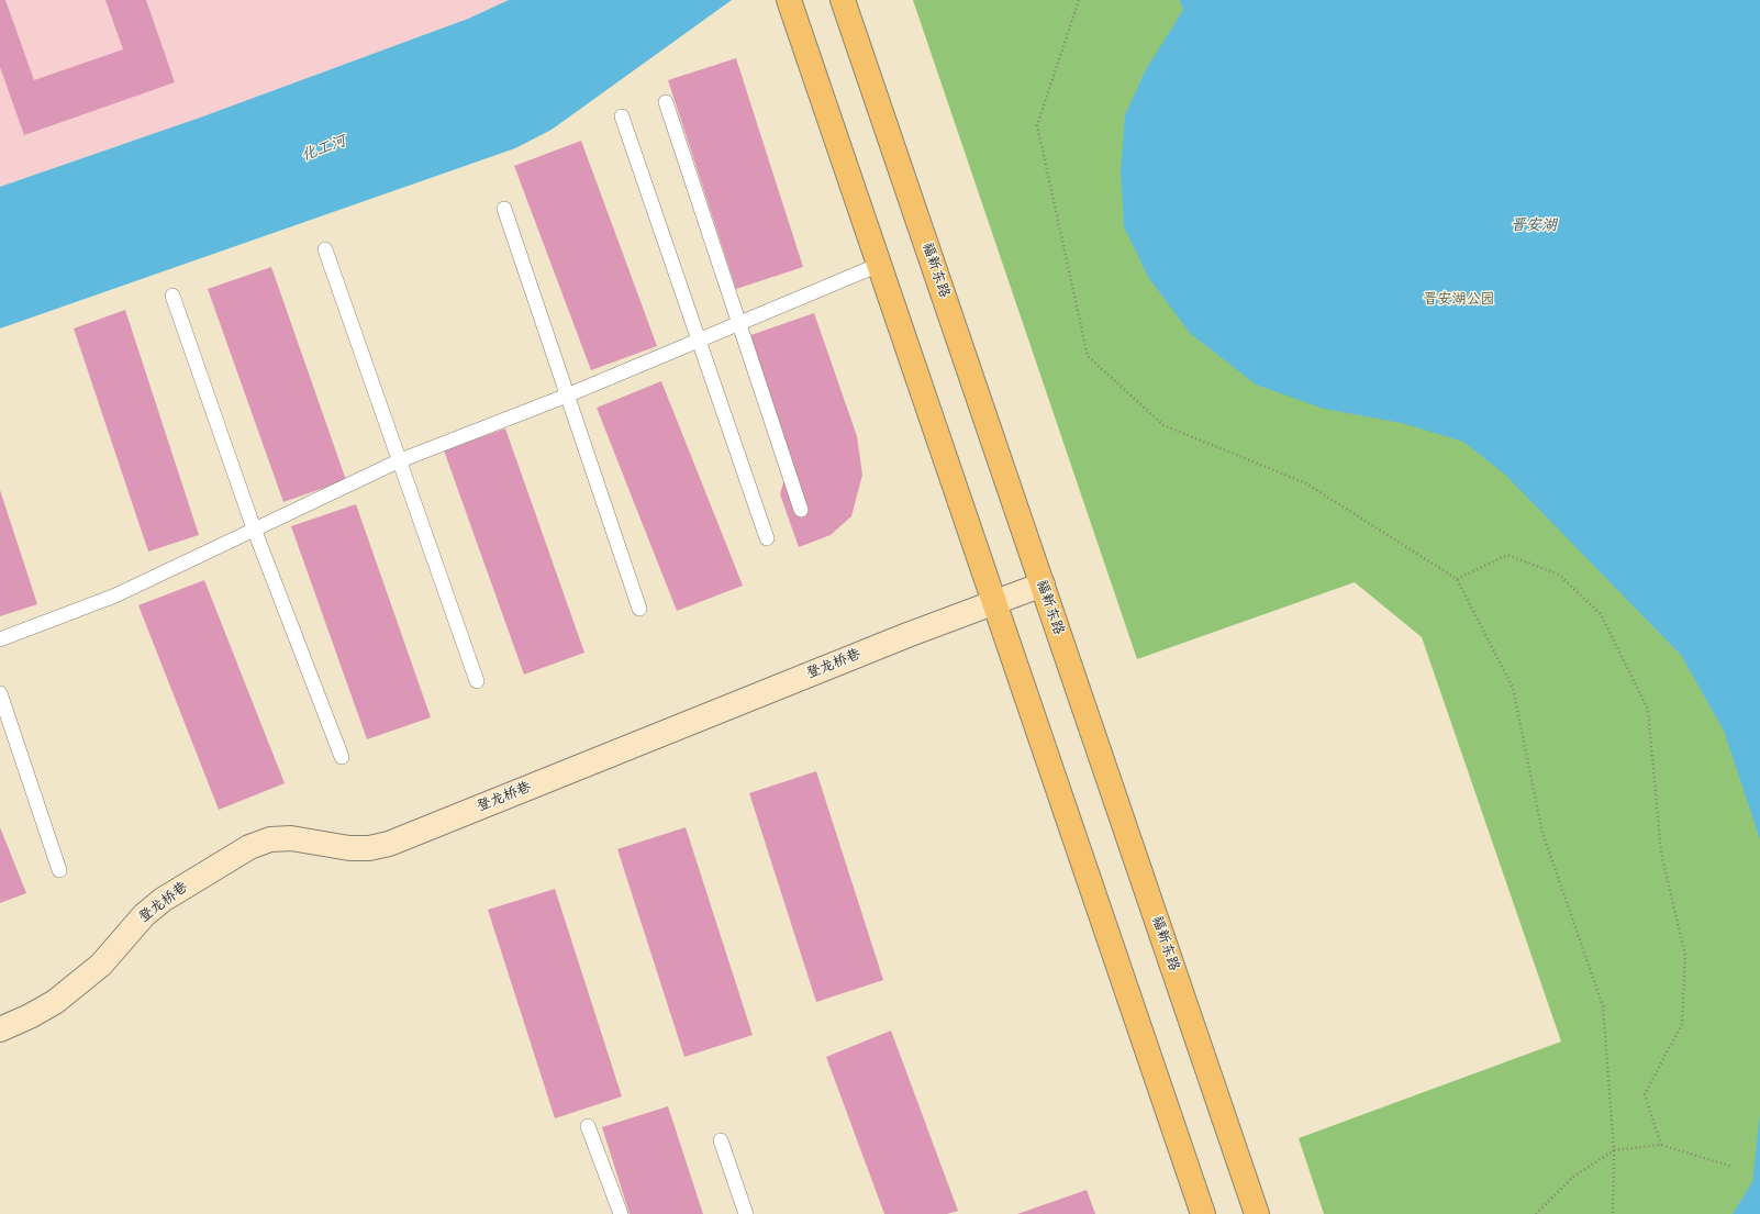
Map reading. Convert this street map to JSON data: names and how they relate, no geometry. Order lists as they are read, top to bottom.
{
  "streets": {
    "main road": ["福新东路"],
    "street": ["登龙桥巷"]
  },
  "crossings": [
    ["福新东路", "登龙桥巷"]
  ],
  "water": ["化工河", "晋安湖"],
  "parks": ["晋安湖公园"]
}
